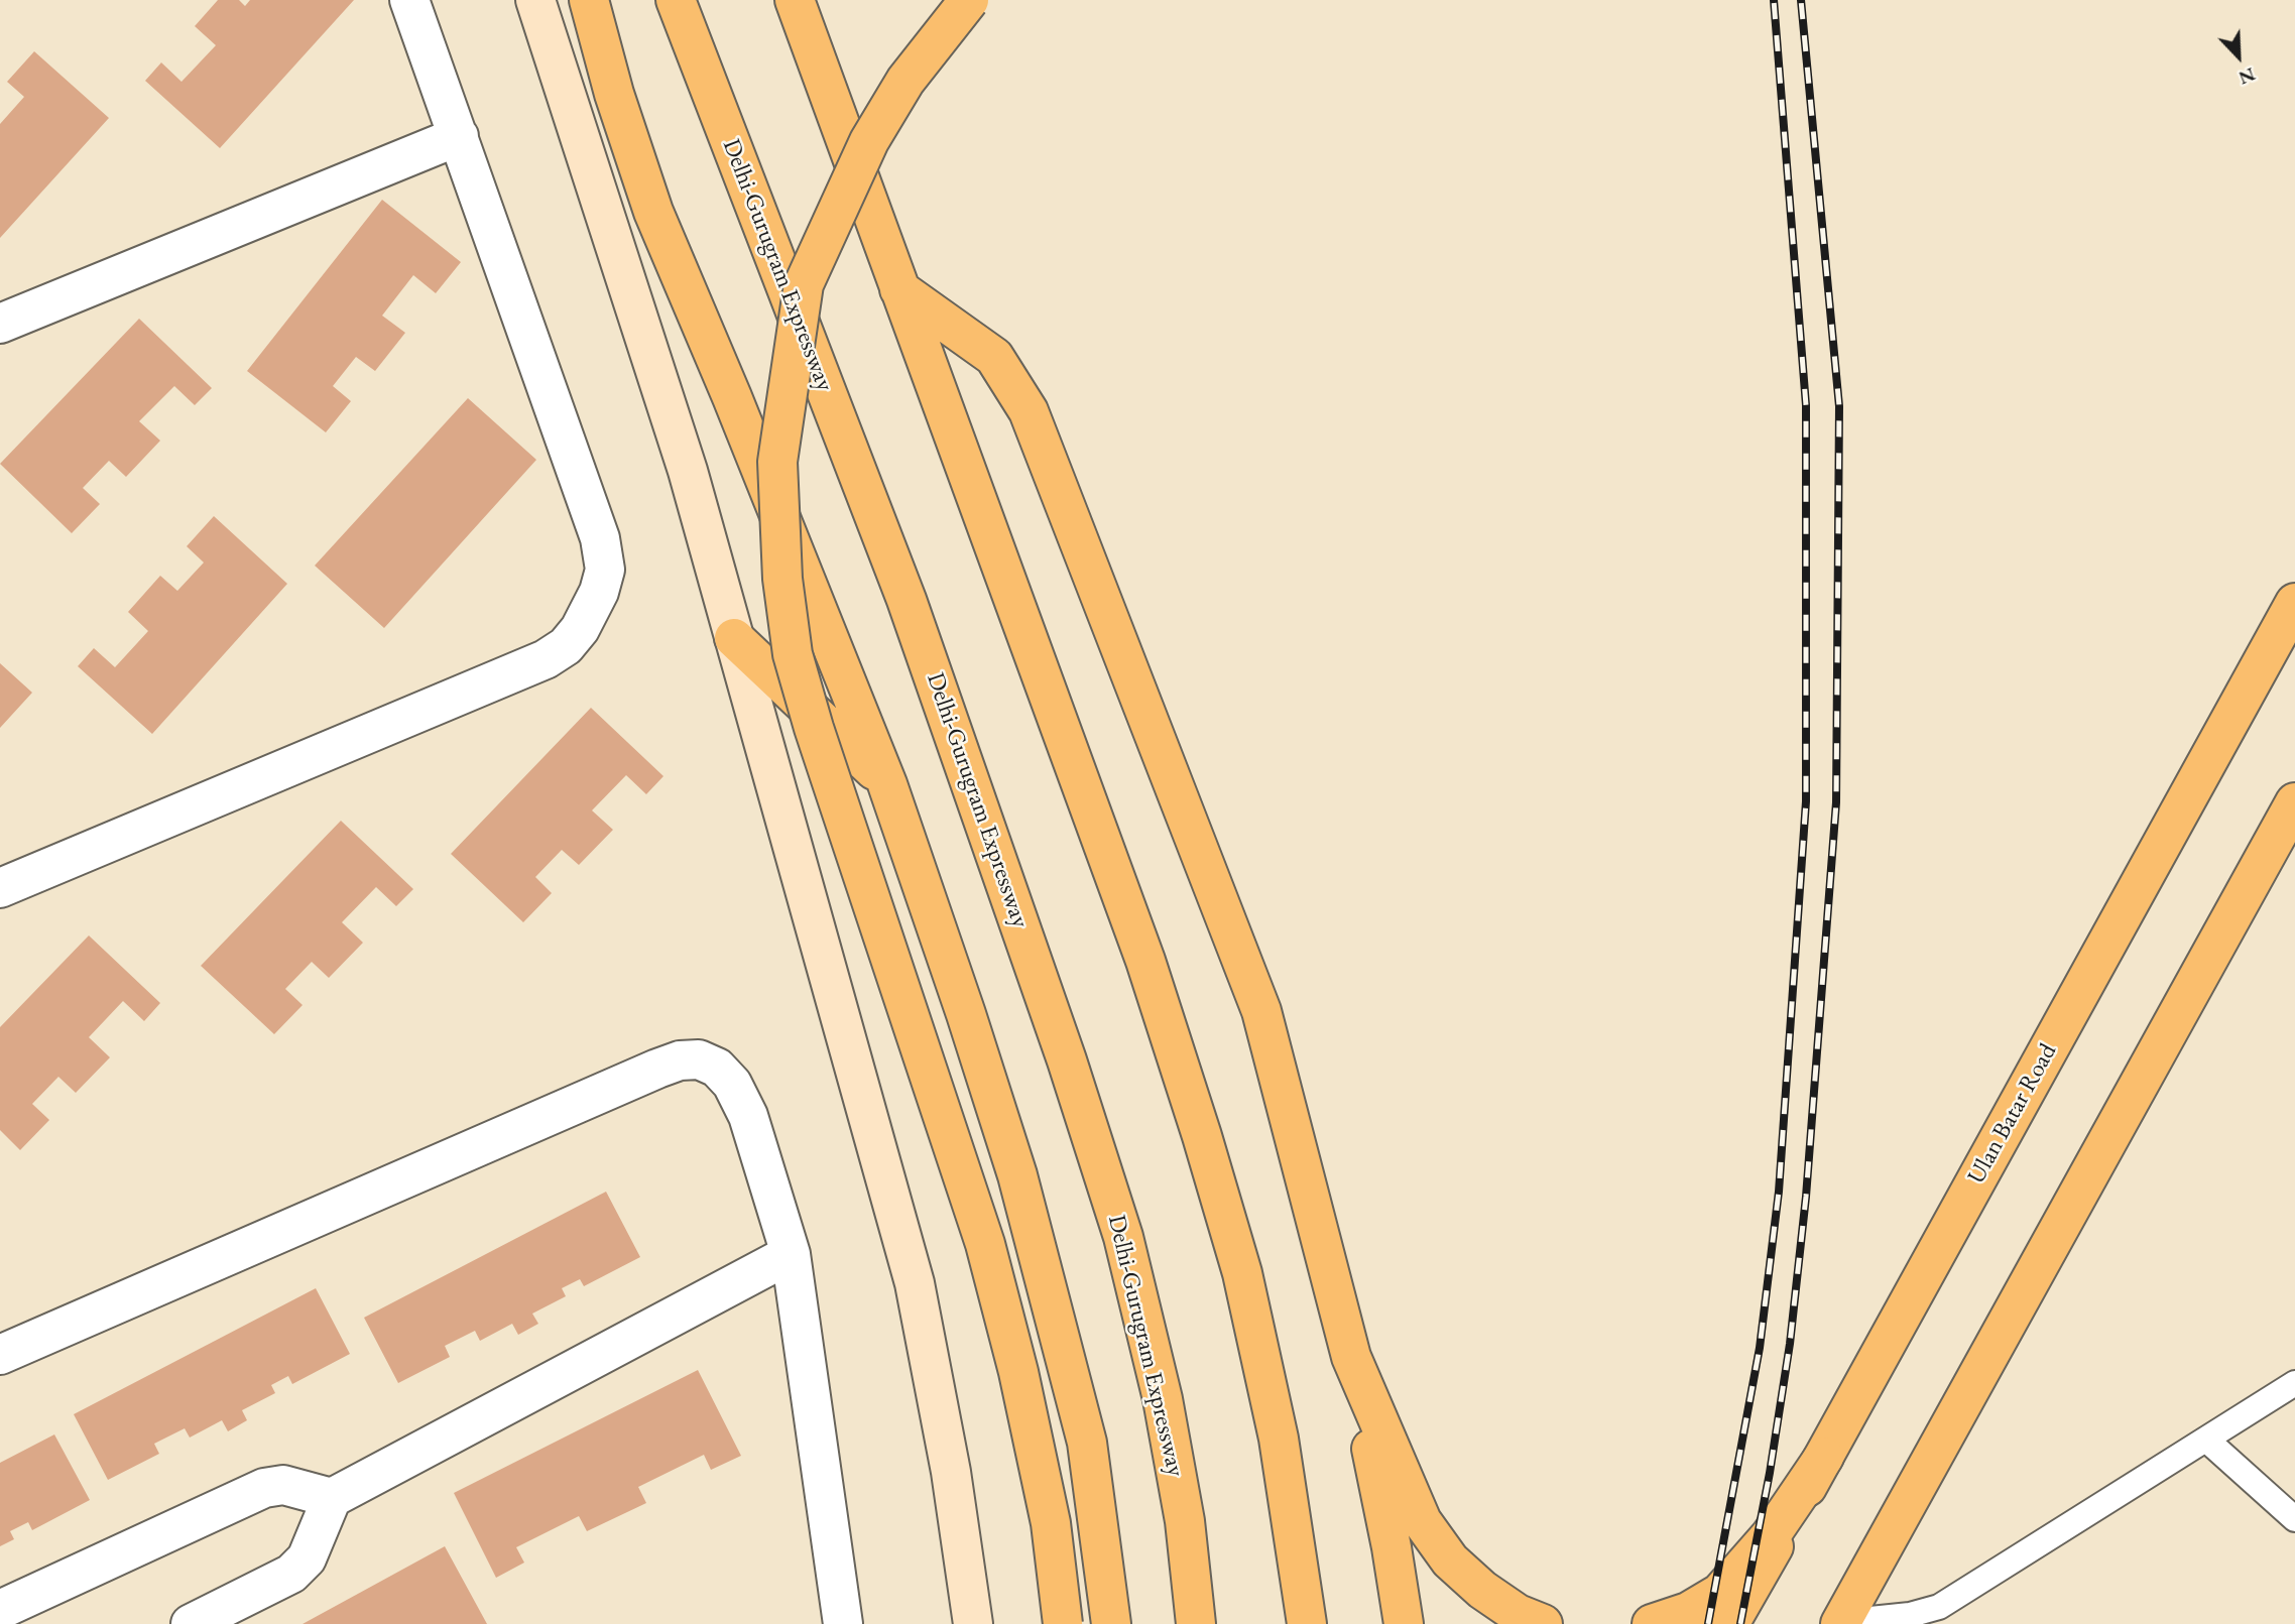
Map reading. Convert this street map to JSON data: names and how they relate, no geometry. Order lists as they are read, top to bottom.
{
  "streets": {
    "main road": ["Delhi-Gurugram Expressway", "Ulan Batar Road"]
  },
  "north": "bottom right"
}
